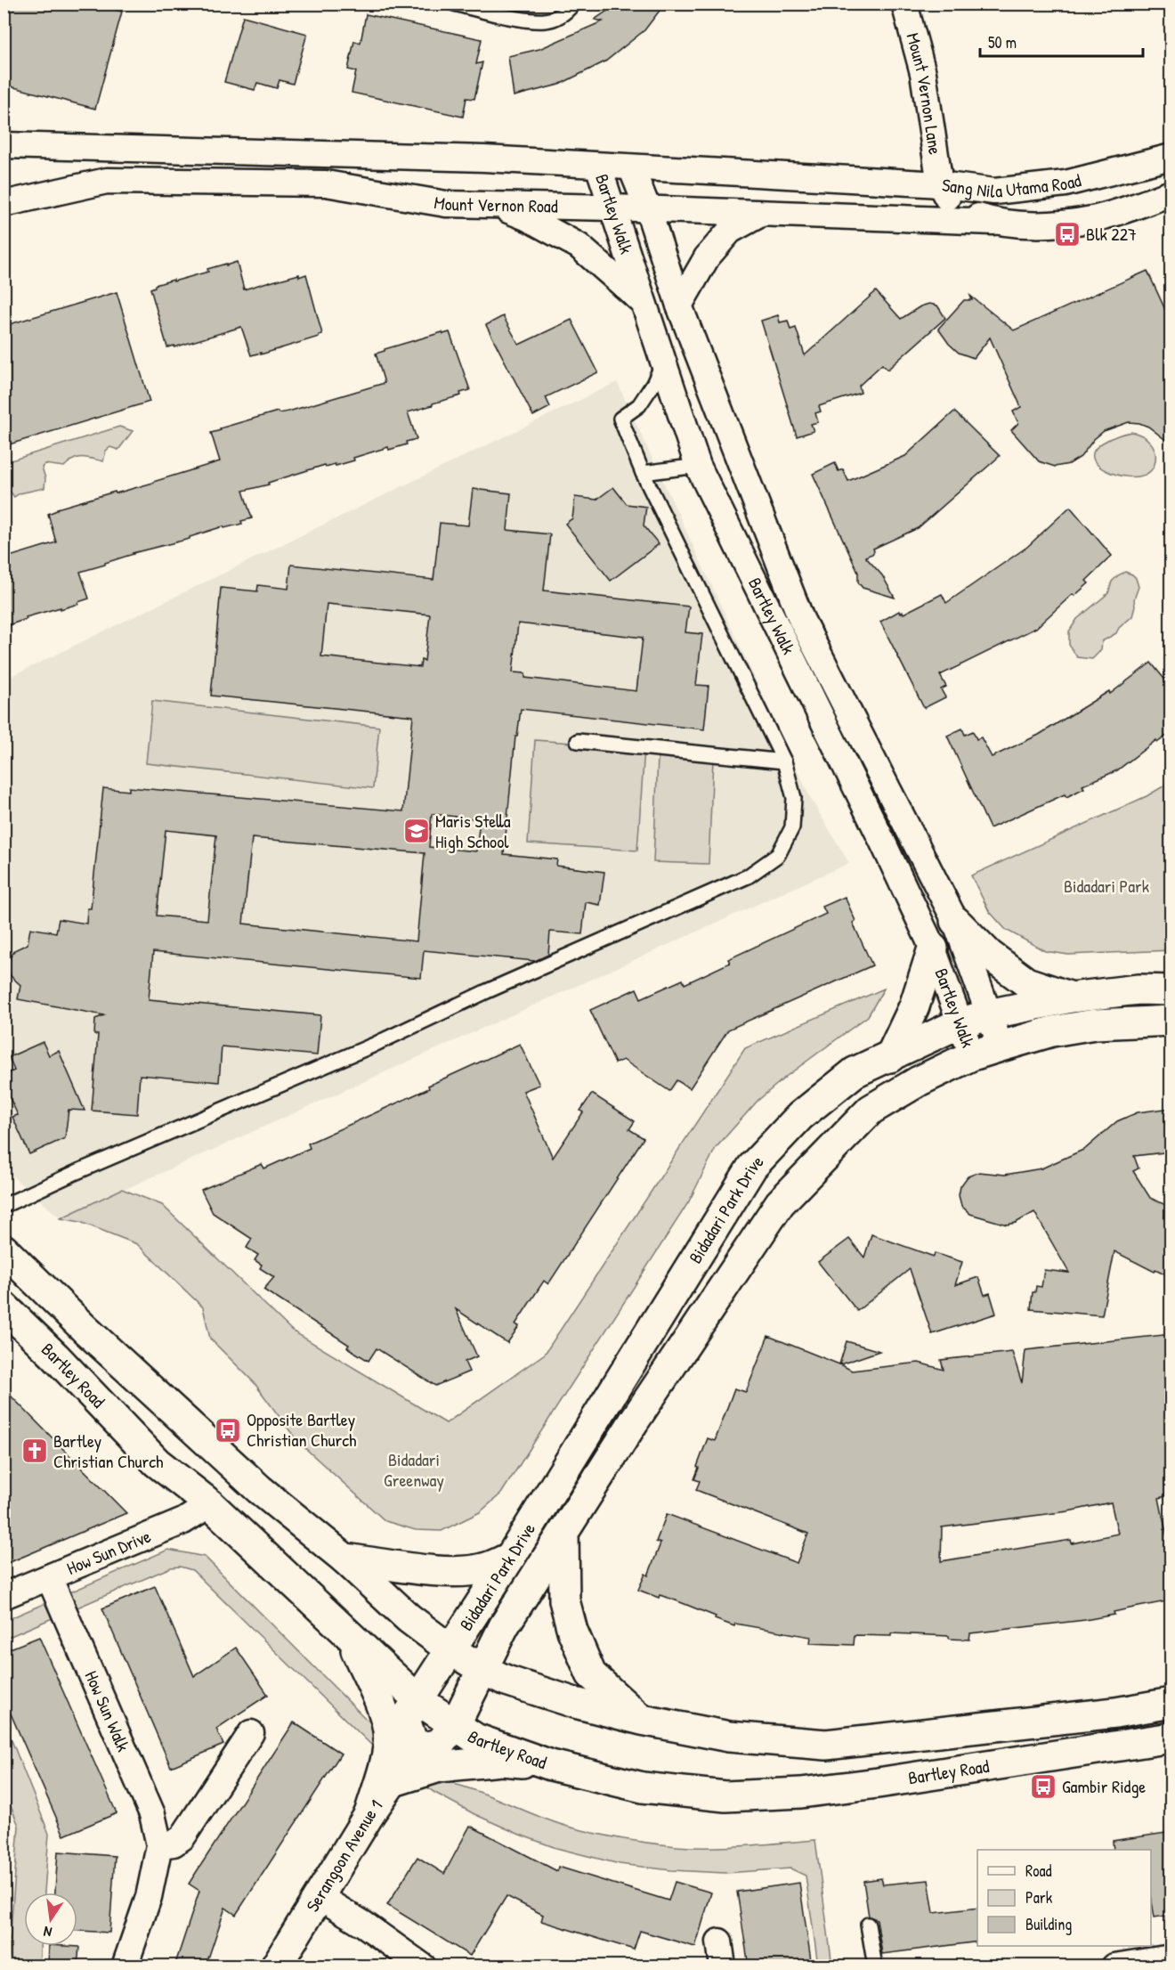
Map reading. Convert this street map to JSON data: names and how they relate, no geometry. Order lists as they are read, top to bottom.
{
  "streets": {
    "main road": ["Bidadari Park Drive", "Bartley Road", "Serangoon Avenue 1"],
    "street": [
      "Mount Vernon Lane",
      "Sang Nila Utama Road",
      "Mount Vernon Road",
      "Bartley Walk",
      "How Sun Drive",
      "How Sun Walk"
    ]
  },
  "crossings": [
    ["Mount Vernon Lane", "Sang Nila Utama Road"],
    ["Sang Nila Utama Road", "Mount Vernon Road"],
    ["Mount Vernon Road", "Bartley Walk"],
    ["Bartley Walk", "Bidadari Park Drive"],
    ["Bartley Road", "How Sun Drive"],
    ["How Sun Drive", "How Sun Walk"]
  ],
  "parks": ["Bidadari Park", "Bidadari Greenway"],
  "places": {
    "bus stop": ["Blk 227", "Opposite Bartley Christian Church", "Gambir Ridge"],
    "school or university": ["Maris Stella High School"],
    "church": ["Bartley Christian Church"]
  },
  "legend": ["Road", "Park", "Building"],
  "scale_bar": "50 m",
  "north": "bottom"
}
